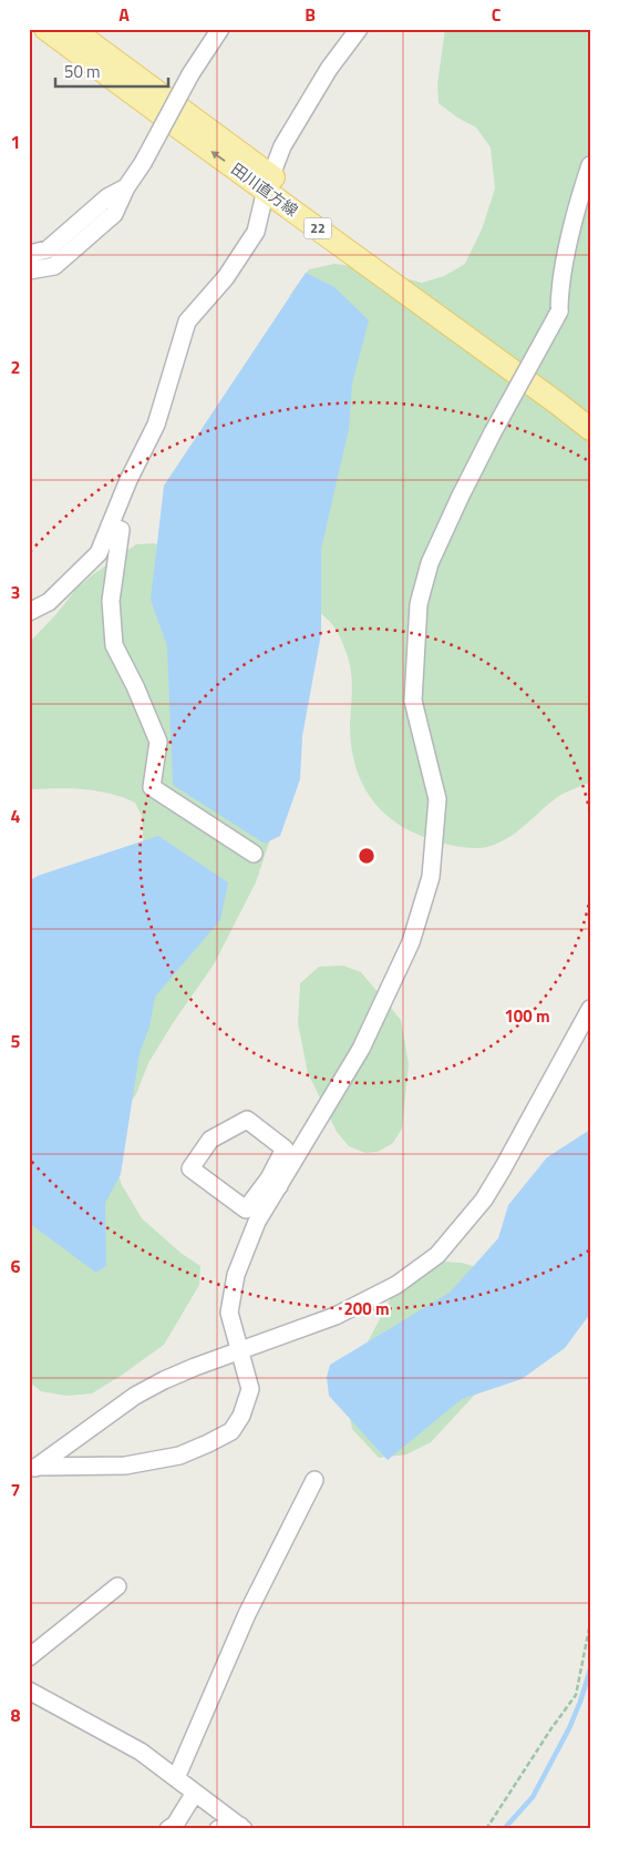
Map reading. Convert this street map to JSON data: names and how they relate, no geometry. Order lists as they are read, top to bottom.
{
  "streets": {
    "main road": ["田川直方線", "22"]
  },
  "scale_bar": "50 m",
  "grid": {
    "columns": ["A", "B", "C"],
    "rows": [
      "1",
      "2",
      "3",
      "4",
      "5",
      "6",
      "7",
      "8"
    ]
  },
  "rings": ["100 m", "200 m"]
}
